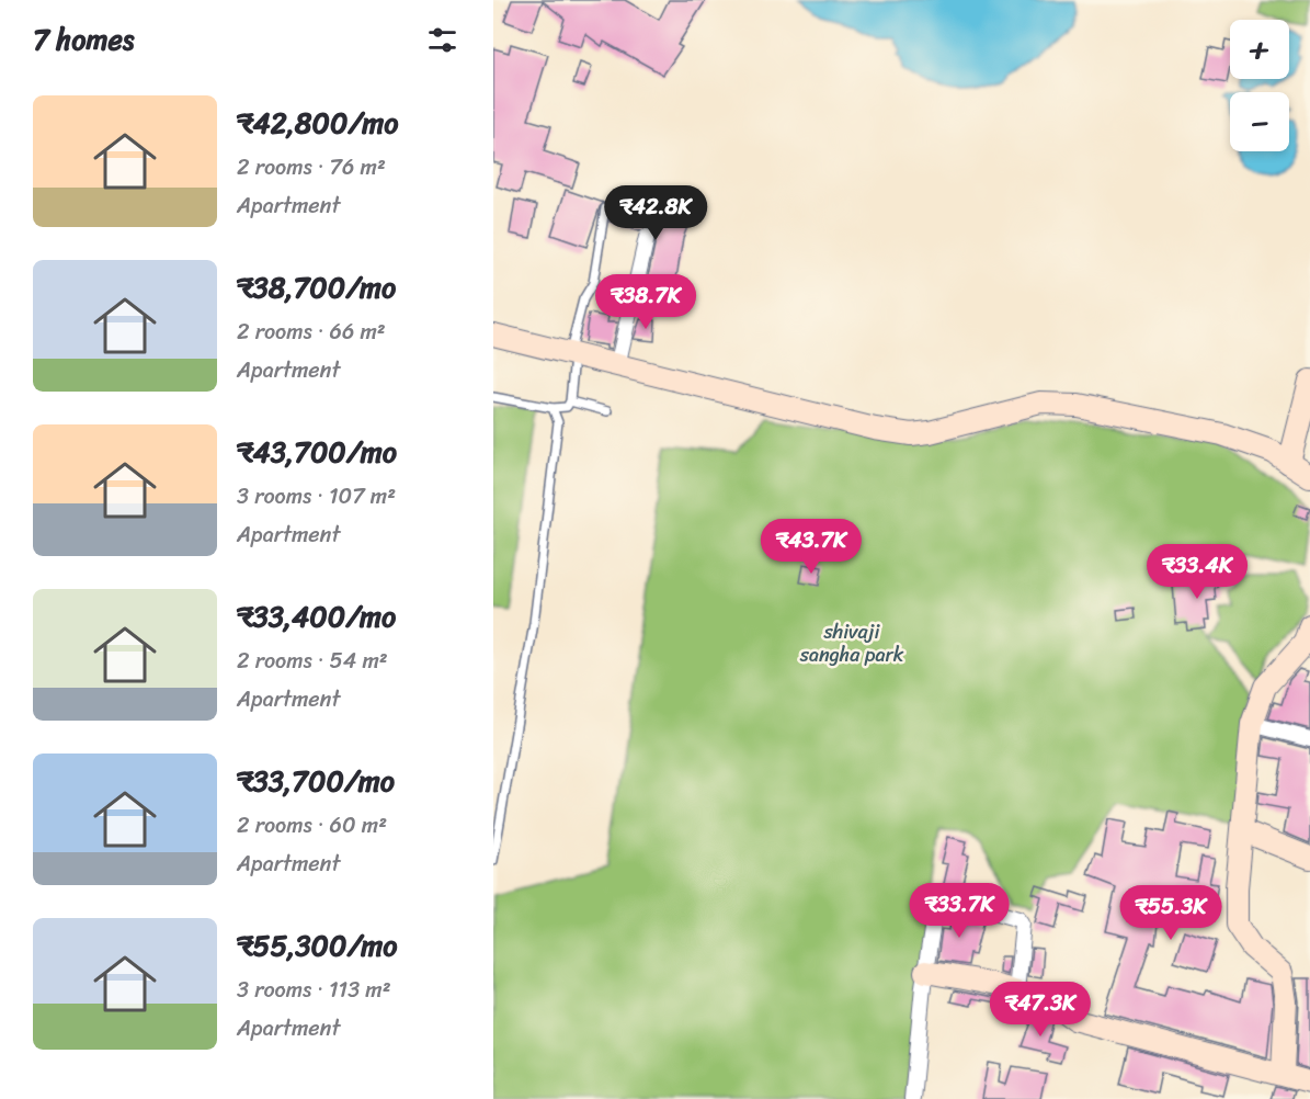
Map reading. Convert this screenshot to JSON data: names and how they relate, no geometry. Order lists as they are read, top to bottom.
{
  "parks": ["shivaji sangha park"],
  "page": {
    "heading": "7 homes",
    "map_buttons": ["+", "−"],
    "list": [
      {
        "name": "₹42,800/mo",
        "note": "2 rooms · 76 m² · Apartment"
      },
      {
        "name": "₹38,700/mo",
        "note": "2 rooms · 66 m² · Apartment"
      },
      {
        "name": "₹43,700/mo",
        "note": "3 rooms · 107 m² · Apartment"
      },
      {
        "name": "₹33,400/mo",
        "note": "2 rooms · 54 m² · Apartment"
      },
      {
        "name": "₹33,700/mo",
        "note": "2 rooms · 60 m² · Apartment"
      },
      {
        "name": "₹55,300/mo",
        "note": "3 rooms · 113 m² · Apartment"
      }
    ],
    "price": [
      "₹42.8K",
      "₹38.7K",
      "₹43.7K",
      "₹33.4K",
      "₹33.7K",
      "₹55.3K",
      "₹47.3K"
    ]
  }
}
